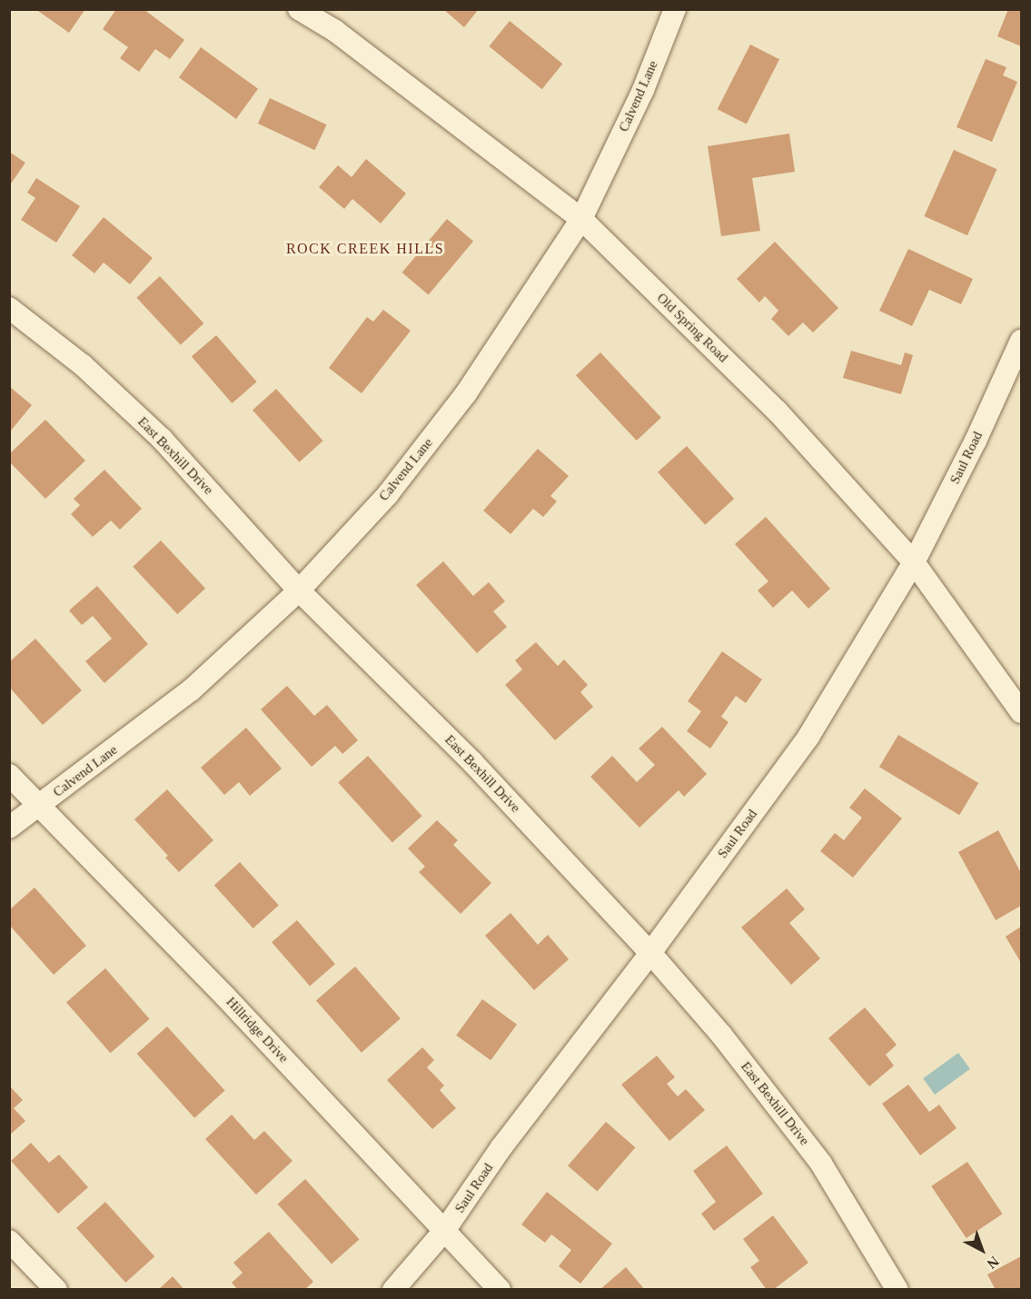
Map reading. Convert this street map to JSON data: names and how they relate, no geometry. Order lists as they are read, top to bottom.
{
  "streets": {
    "street": [
      "Calvend Lane",
      "Old Spring Road",
      "East Bexhill Drive",
      "Saul Road",
      "Hillridge Drive"
    ]
  },
  "crossings": [
    ["Calvend Lane", "Old Spring Road"],
    ["Calvend Lane", "East Bexhill Drive"],
    ["Calvend Lane", "Hillridge Drive"],
    ["Old Spring Road", "Saul Road"],
    ["East Bexhill Drive", "Saul Road"],
    ["Saul Road", "Hillridge Drive"]
  ],
  "districts": ["ROCK CREEK HILLS"],
  "north": "bottom right"
}
